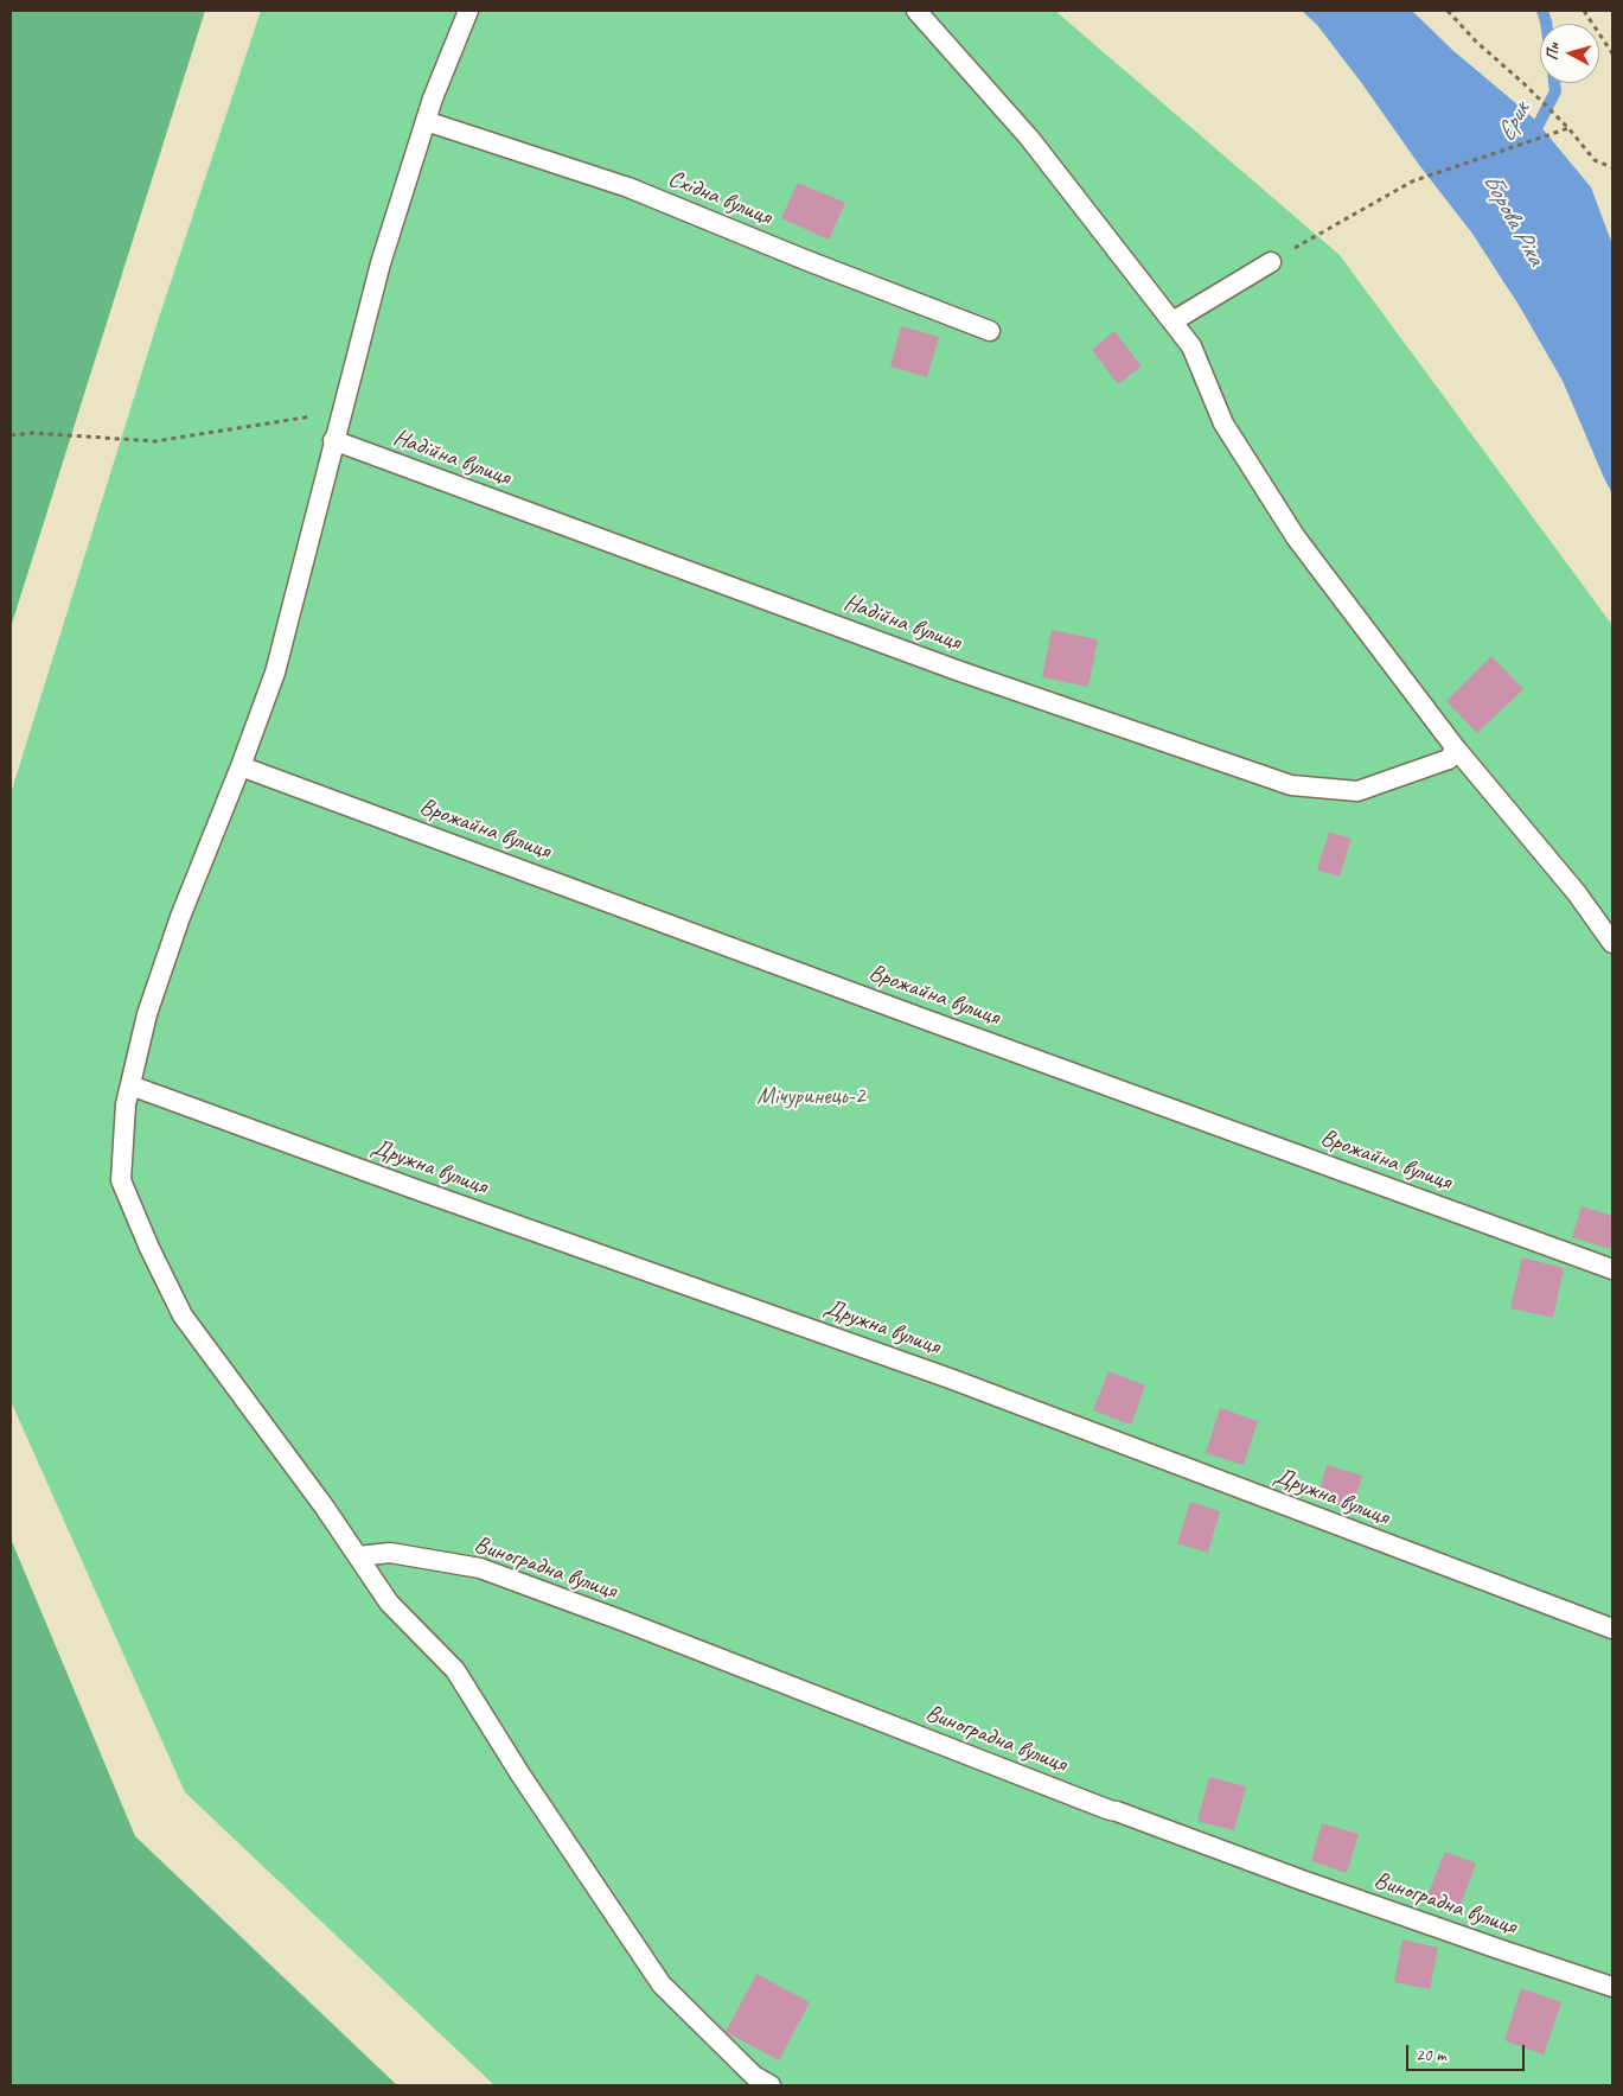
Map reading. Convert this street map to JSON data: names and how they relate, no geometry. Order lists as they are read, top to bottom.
{
  "streets": {
    "lane": [
      "Східна вулиця",
      "Надійна вулиця",
      "Врожайна вулиця",
      "Дружна вулиця",
      "Виноградна вулиця"
    ]
  },
  "water": ["Єрик", "Борова Ріка"],
  "parks": ["Мічуринець-2"],
  "scale_bar": "20 m",
  "north": "left"
}
